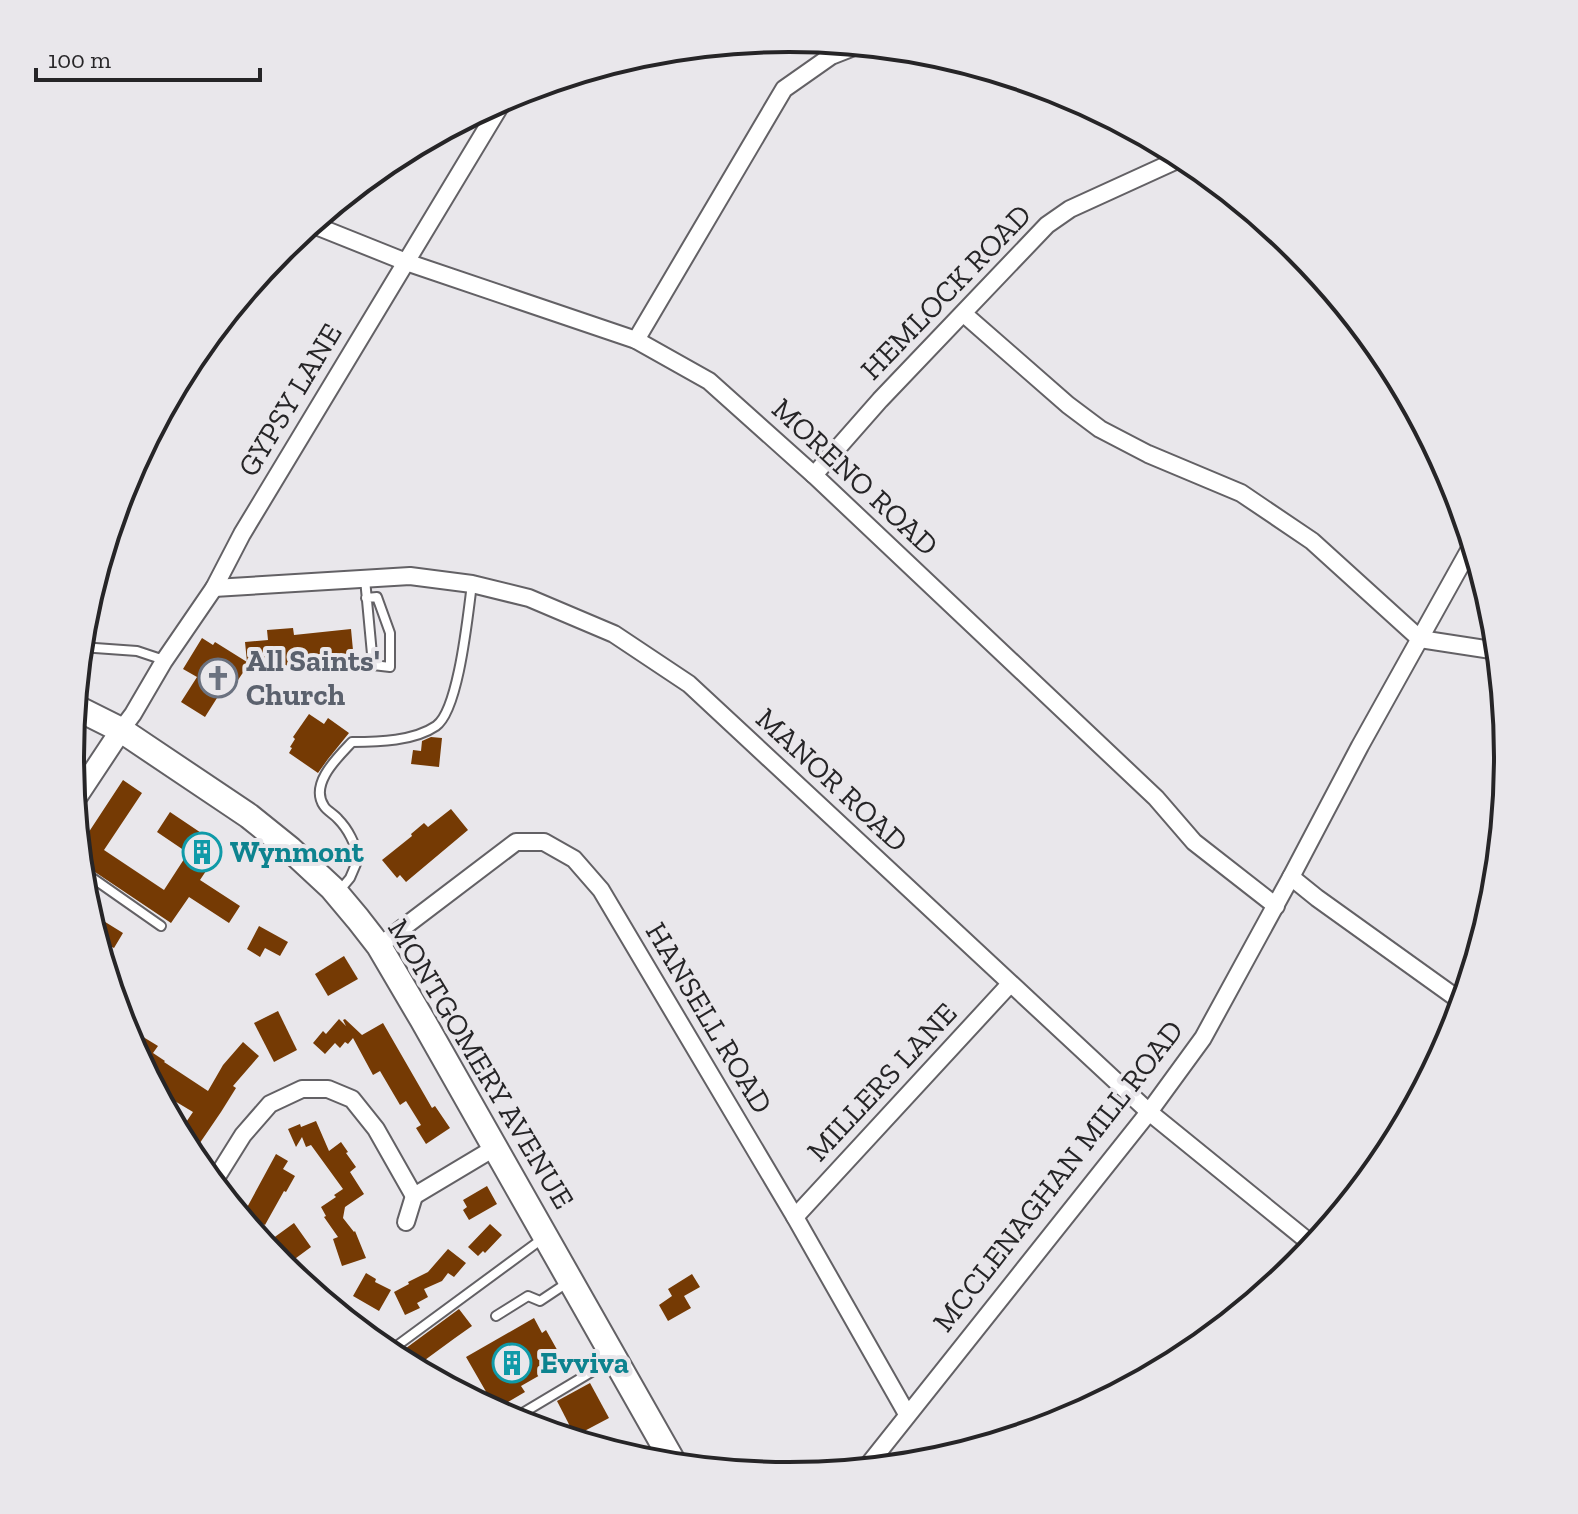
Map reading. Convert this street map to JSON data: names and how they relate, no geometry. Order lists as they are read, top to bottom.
{
  "streets": {
    "main road": ["MONTGOMERY AVENUE"],
    "street": [
      "HEMLOCK ROAD",
      "GYPSY LANE",
      "MORENO ROAD",
      "MANOR ROAD",
      "HANSELL ROAD",
      "MILLERS LANE",
      "MCCLENAGHAN MILL ROAD"
    ]
  },
  "crossings": [
    ["HEMLOCK ROAD", "MORENO ROAD"],
    ["GYPSY LANE", "MORENO ROAD"],
    ["GYPSY LANE", "MANOR ROAD"],
    ["GYPSY LANE", "MONTGOMERY AVENUE"],
    ["MORENO ROAD", "MCCLENAGHAN MILL ROAD"],
    ["MANOR ROAD", "MILLERS LANE"],
    ["MANOR ROAD", "MCCLENAGHAN MILL ROAD"],
    ["HANSELL ROAD", "MONTGOMERY AVENUE"],
    ["HANSELL ROAD", "MILLERS LANE"],
    ["HANSELL ROAD", "MCCLENAGHAN MILL ROAD"]
  ],
  "places": {
    "church": ["All Saints' Church"],
    "building": ["Wynmont", "Evviva"]
  },
  "scale_bar": "100 m"
}
